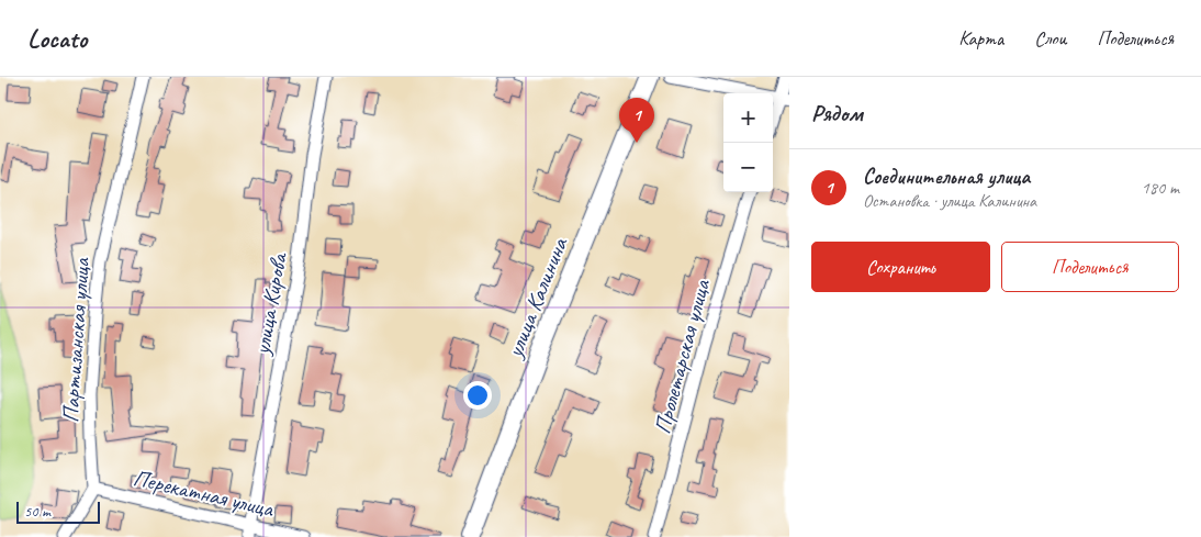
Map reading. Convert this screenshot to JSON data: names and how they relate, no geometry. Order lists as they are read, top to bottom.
{
  "streets": {
    "street": [
      "улица Калинина",
      "улица Кирова",
      "Партизанская улица",
      "Пролетарская улица",
      "Перекатная улица"
    ]
  },
  "crossings": [
    ["улица Кирова", "Перекатная улица"],
    ["Партизанская улица", "Перекатная улица"]
  ],
  "scale_bar": "50 m",
  "page": {
    "header": "Locato",
    "nav": ["Карта", "Слои", "Поделиться"],
    "heading": "Рядом",
    "map_buttons": ["+", "−"],
    "pins": "1",
    "list": [
      {
        "mark": "1",
        "name": "Соединительная улица",
        "note": "Остановка · улица Калинина",
        "value": "180 m"
      }
    ],
    "buttons": ["Сохранить", "Поделиться"],
    "scale": "50 m"
  }
}
